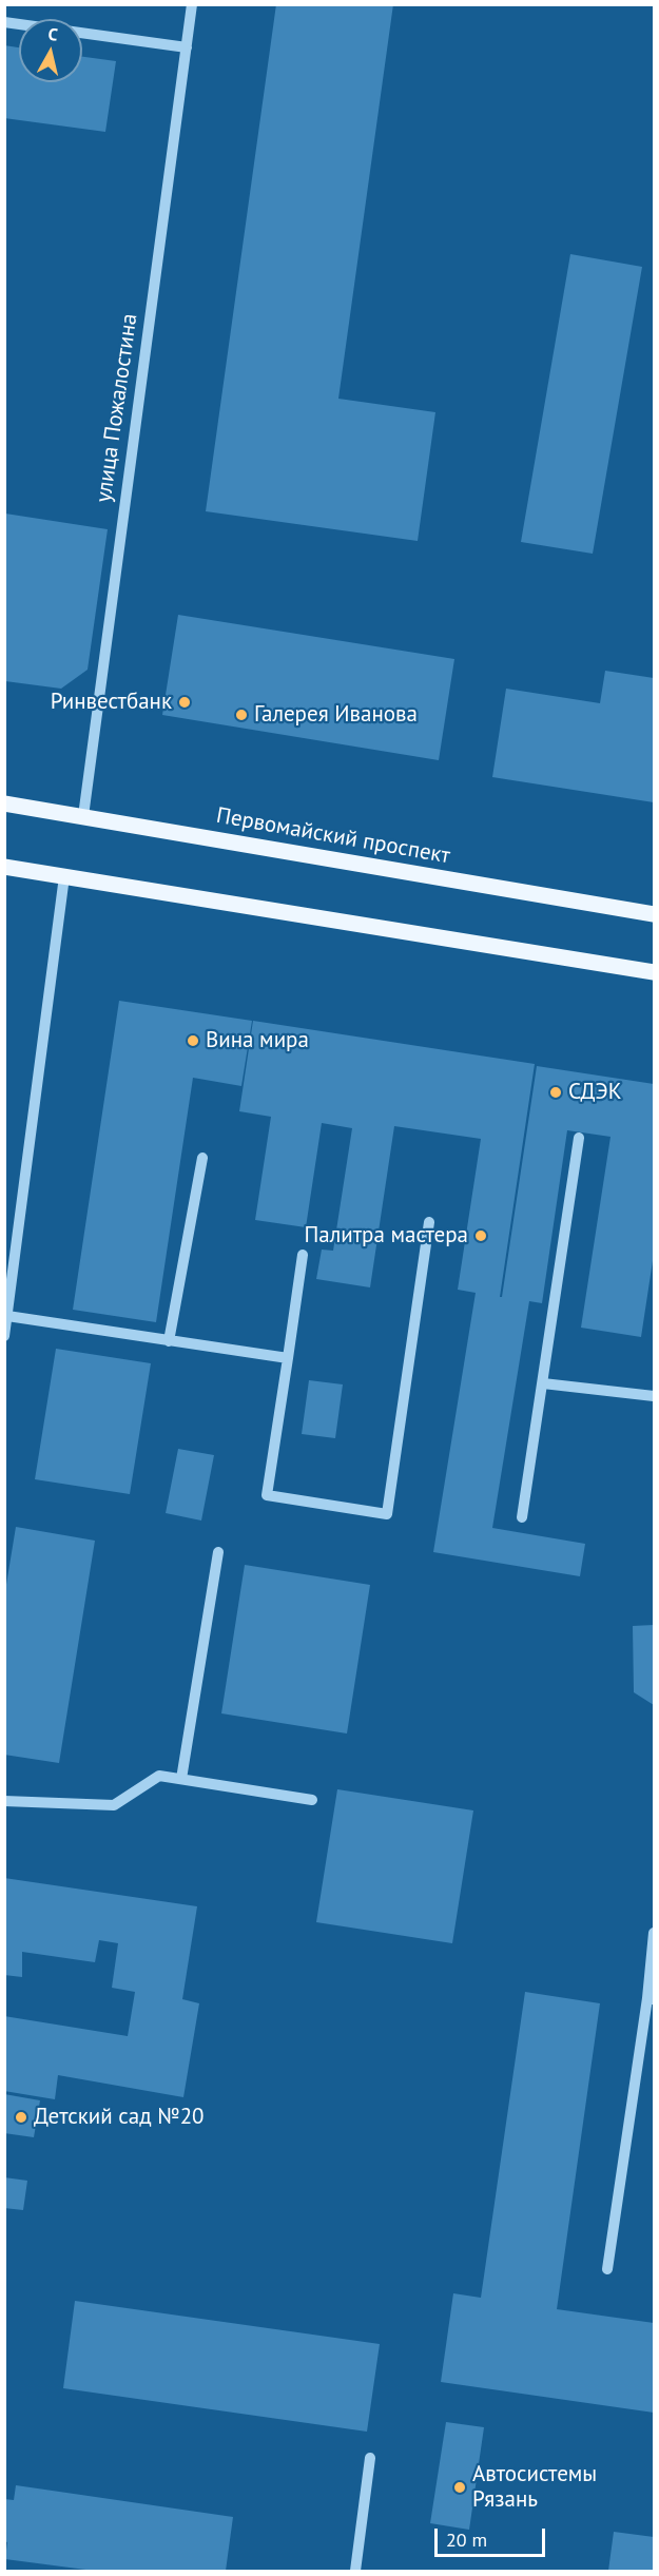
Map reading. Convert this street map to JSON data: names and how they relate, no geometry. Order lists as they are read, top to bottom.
{
  "streets": {
    "main road": ["Первомайский проспект"],
    "street": ["улица Пожалостина"]
  },
  "crossings": [
    ["улица Пожалостина", "Первомайский проспект"]
  ],
  "places": [
    "Ринвестбанк",
    "Галерея Иванова",
    "Вина мира",
    "СДЭК",
    "Палитра мастера",
    "Детский сад №20",
    "Автосистемы Рязань"
  ],
  "scale_bar": "20 m",
  "north": "top"
}
